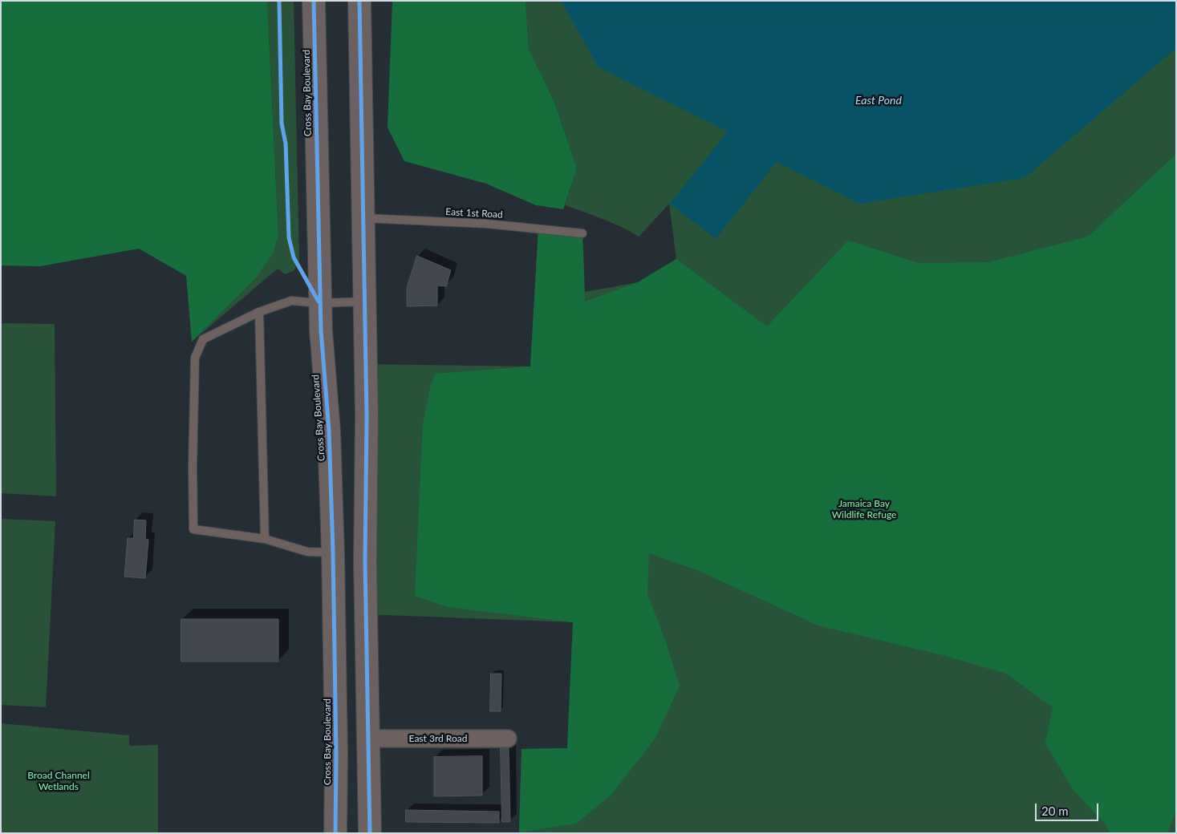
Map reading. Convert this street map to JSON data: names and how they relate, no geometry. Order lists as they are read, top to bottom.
{
  "streets": {
    "main road": ["Cross Bay Boulevard"],
    "street": ["East 3rd Road"],
    "lane": ["East 1st Road"]
  },
  "water": ["East Pond"],
  "parks": ["Jamaica Bay Wildlife Refuge", "Broad Channel Wetlands"],
  "scale_bar": "20 m"
}
